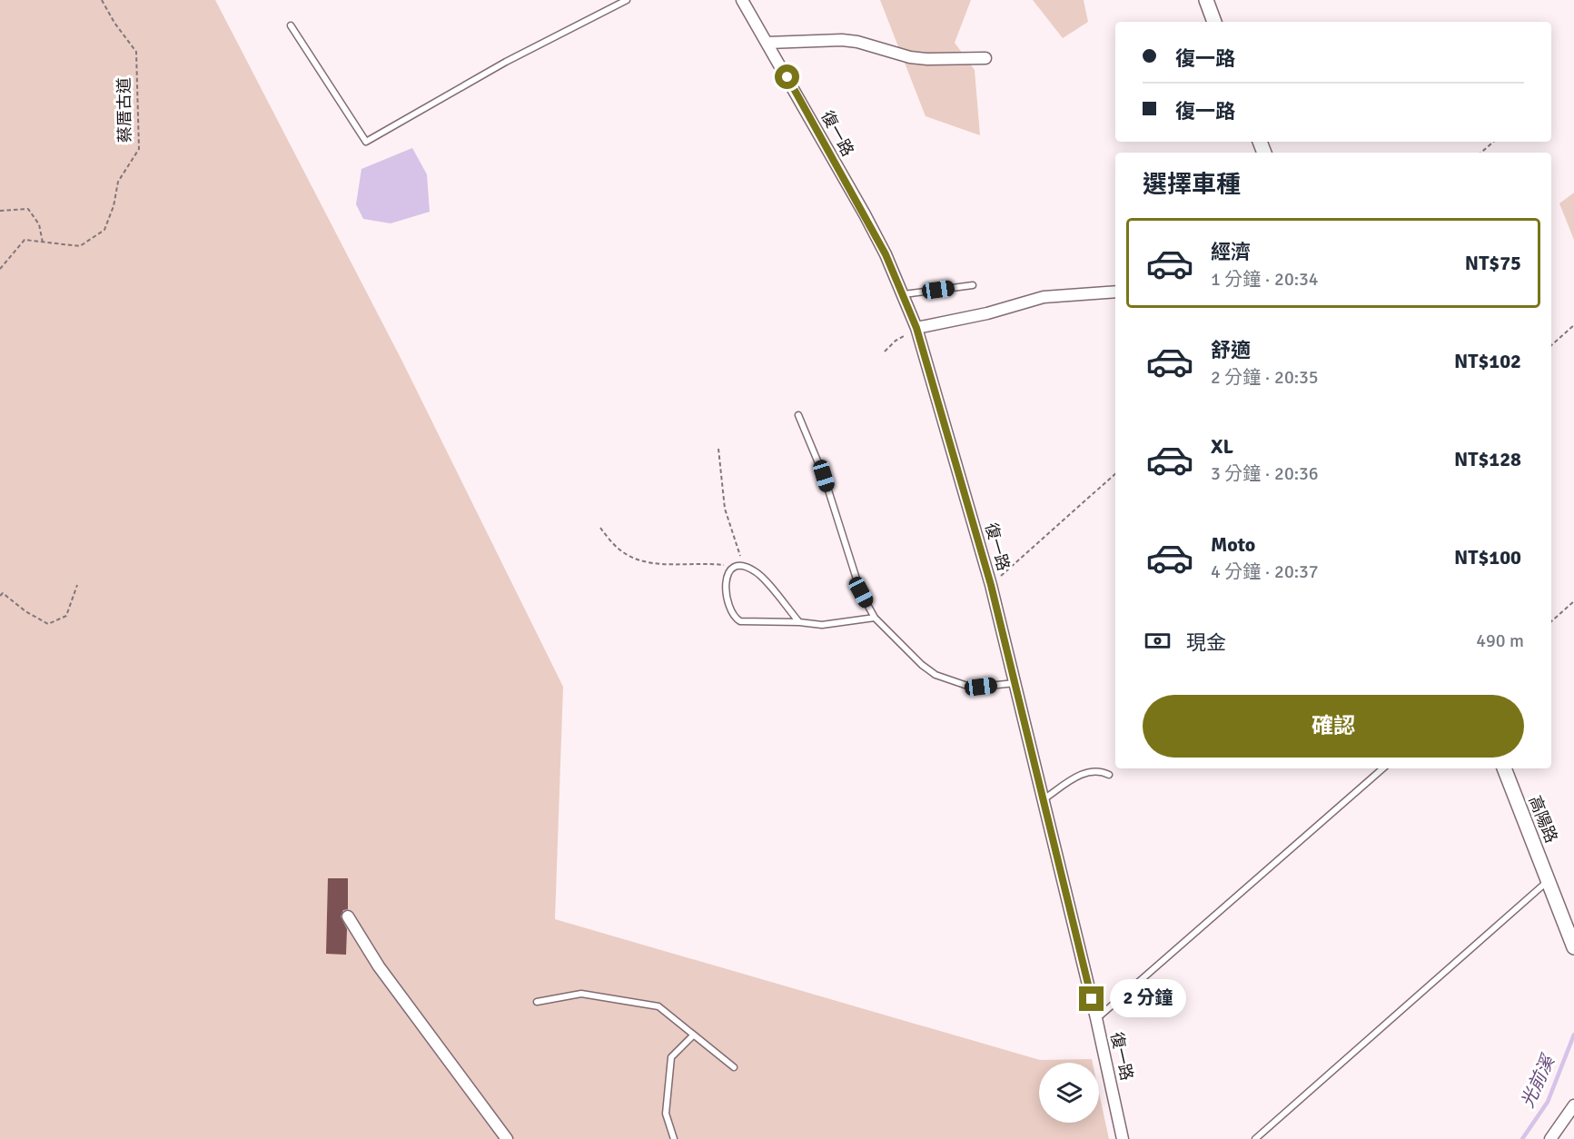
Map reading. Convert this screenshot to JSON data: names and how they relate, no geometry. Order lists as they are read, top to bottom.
{
  "streets": {
    "street": ["復一路", "高陽路"],
    "path": ["蔡厝古道"]
  },
  "water": ["光前溪"],
  "page": {
    "banner": ["復一路", "復一路"],
    "heading": "選擇車種",
    "list": [
      {
        "name": "經濟",
        "note": "1 分鐘 · 20:34",
        "value": "NT$75"
      },
      {
        "name": "舒適",
        "note": "2 分鐘 · 20:35",
        "value": "NT$102"
      },
      {
        "name": "XL",
        "note": "3 分鐘 · 20:36",
        "value": "NT$128"
      },
      {
        "name": "Moto",
        "note": "4 分鐘 · 20:37",
        "value": "NT$100"
      }
    ],
    "pay": ["現金", "490 m"],
    "buttons": "確認",
    "bubble": "2 分鐘"
  }
}
